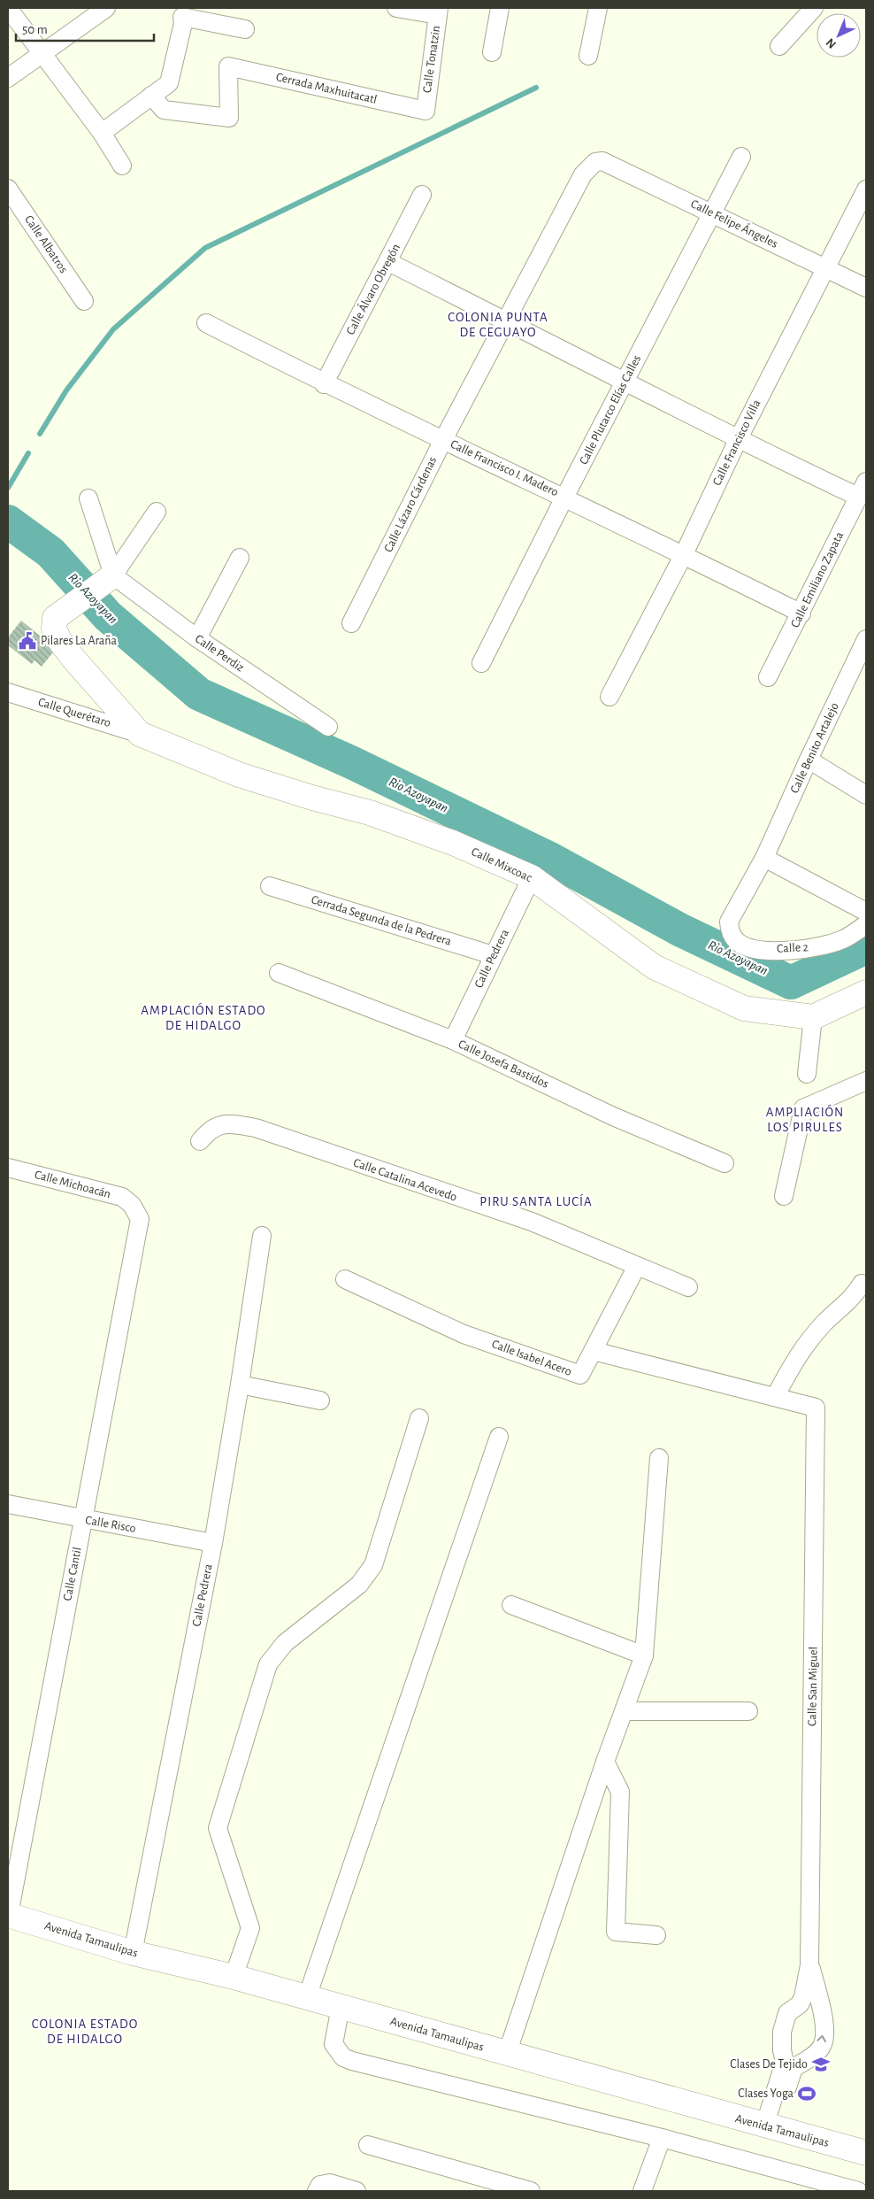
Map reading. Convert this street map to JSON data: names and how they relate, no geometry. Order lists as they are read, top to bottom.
{
  "streets": {
    "street": [
      "Calle Tonatzin",
      "Cerrada Maxhuitacatl",
      "Calle Felipe Ángeles",
      "Calle Albatros",
      "Calle Álvaro Obregón",
      "Calle Plutarco Elías Calles",
      "Calle Francisco Villa",
      "Calle Francisco I. Madero",
      "Calle Lázaro Cárdenas",
      "Calle Emiliano Zapata",
      "Calle Perdiz",
      "Calle Querétaro",
      "Calle Benito Artalejo",
      "Calle Mixcoac",
      "Cerrada Segunda de la Pedrera",
      "Calle 2",
      "Calle Pedrera",
      "Calle Josefa Bastidos",
      "Calle Catalina Acevedo",
      "Calle Michoacán",
      "Calle Isabel Acero",
      "Calle Risco",
      "Calle Cantil",
      "Calle San Miguel",
      "Avenida Tamaulipas"
    ]
  },
  "crossings": [
    ["Calle Tonatzin", "Cerrada Maxhuitacatl"],
    ["Calle Felipe Ángeles", "Calle Plutarco Elías Calles"],
    ["Calle Felipe Ángeles", "Calle Francisco Villa"],
    ["Calle Felipe Ángeles", "Calle Lázaro Cárdenas"],
    ["Calle Álvaro Obregón", "Calle Francisco I. Madero"],
    ["Calle Plutarco Elías Calles", "Calle Francisco I. Madero"],
    ["Calle Francisco Villa", "Calle Francisco I. Madero"],
    ["Calle Francisco I. Madero", "Calle Lázaro Cárdenas"],
    ["Calle Francisco I. Madero", "Calle Emiliano Zapata"],
    ["Calle Querétaro", "Calle Mixcoac"],
    ["Calle Benito Artalejo", "Calle 2"],
    ["Calle Mixcoac", "Calle Pedrera"],
    ["Cerrada Segunda de la Pedrera", "Calle Pedrera"],
    ["Calle Pedrera", "Calle Josefa Bastidos"],
    ["Calle Pedrera", "Calle Risco"],
    ["Calle Pedrera", "Avenida Tamaulipas"],
    ["Calle Michoacán", "Calle Cantil"],
    ["Calle Risco", "Calle Cantil"],
    ["Calle Cantil", "Avenida Tamaulipas"],
    ["Calle San Miguel", "Avenida Tamaulipas"]
  ],
  "districts": [
    "COLONIA PUNTA DE CEGUAYO",
    "AMPLACIÓN ESTADO DE HIDALGO",
    "AMPLIACIÓN LOS PIRULES",
    "PIRU SANTA LUCÍA",
    "COLONIA ESTADO DE HIDALGO"
  ],
  "water": ["Rio Azoyapan"],
  "places": {
    "public building": ["Pilares La Araña"],
    "school or university": ["Clases De Tejido"],
    "sports": ["Clases Yoga"]
  },
  "scale_bar": "50 m",
  "north": "bottom left"
}
